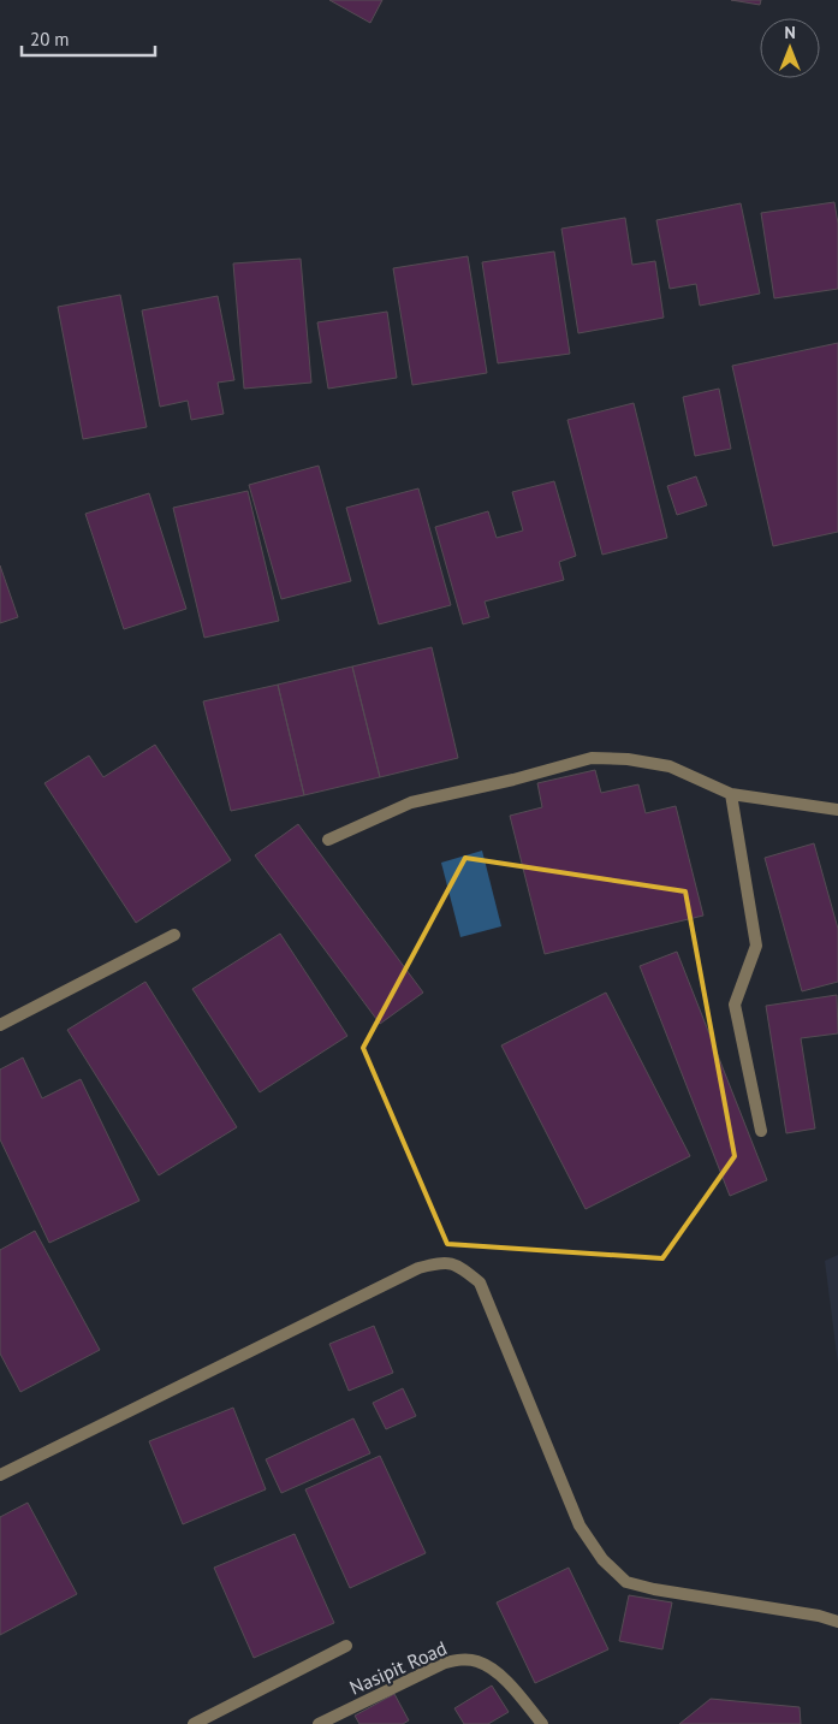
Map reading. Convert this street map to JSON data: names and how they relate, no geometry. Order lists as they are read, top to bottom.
{
  "streets": {
    "street": ["Nasipit Road"]
  },
  "scale_bar": "20 m",
  "north": "top"
}
